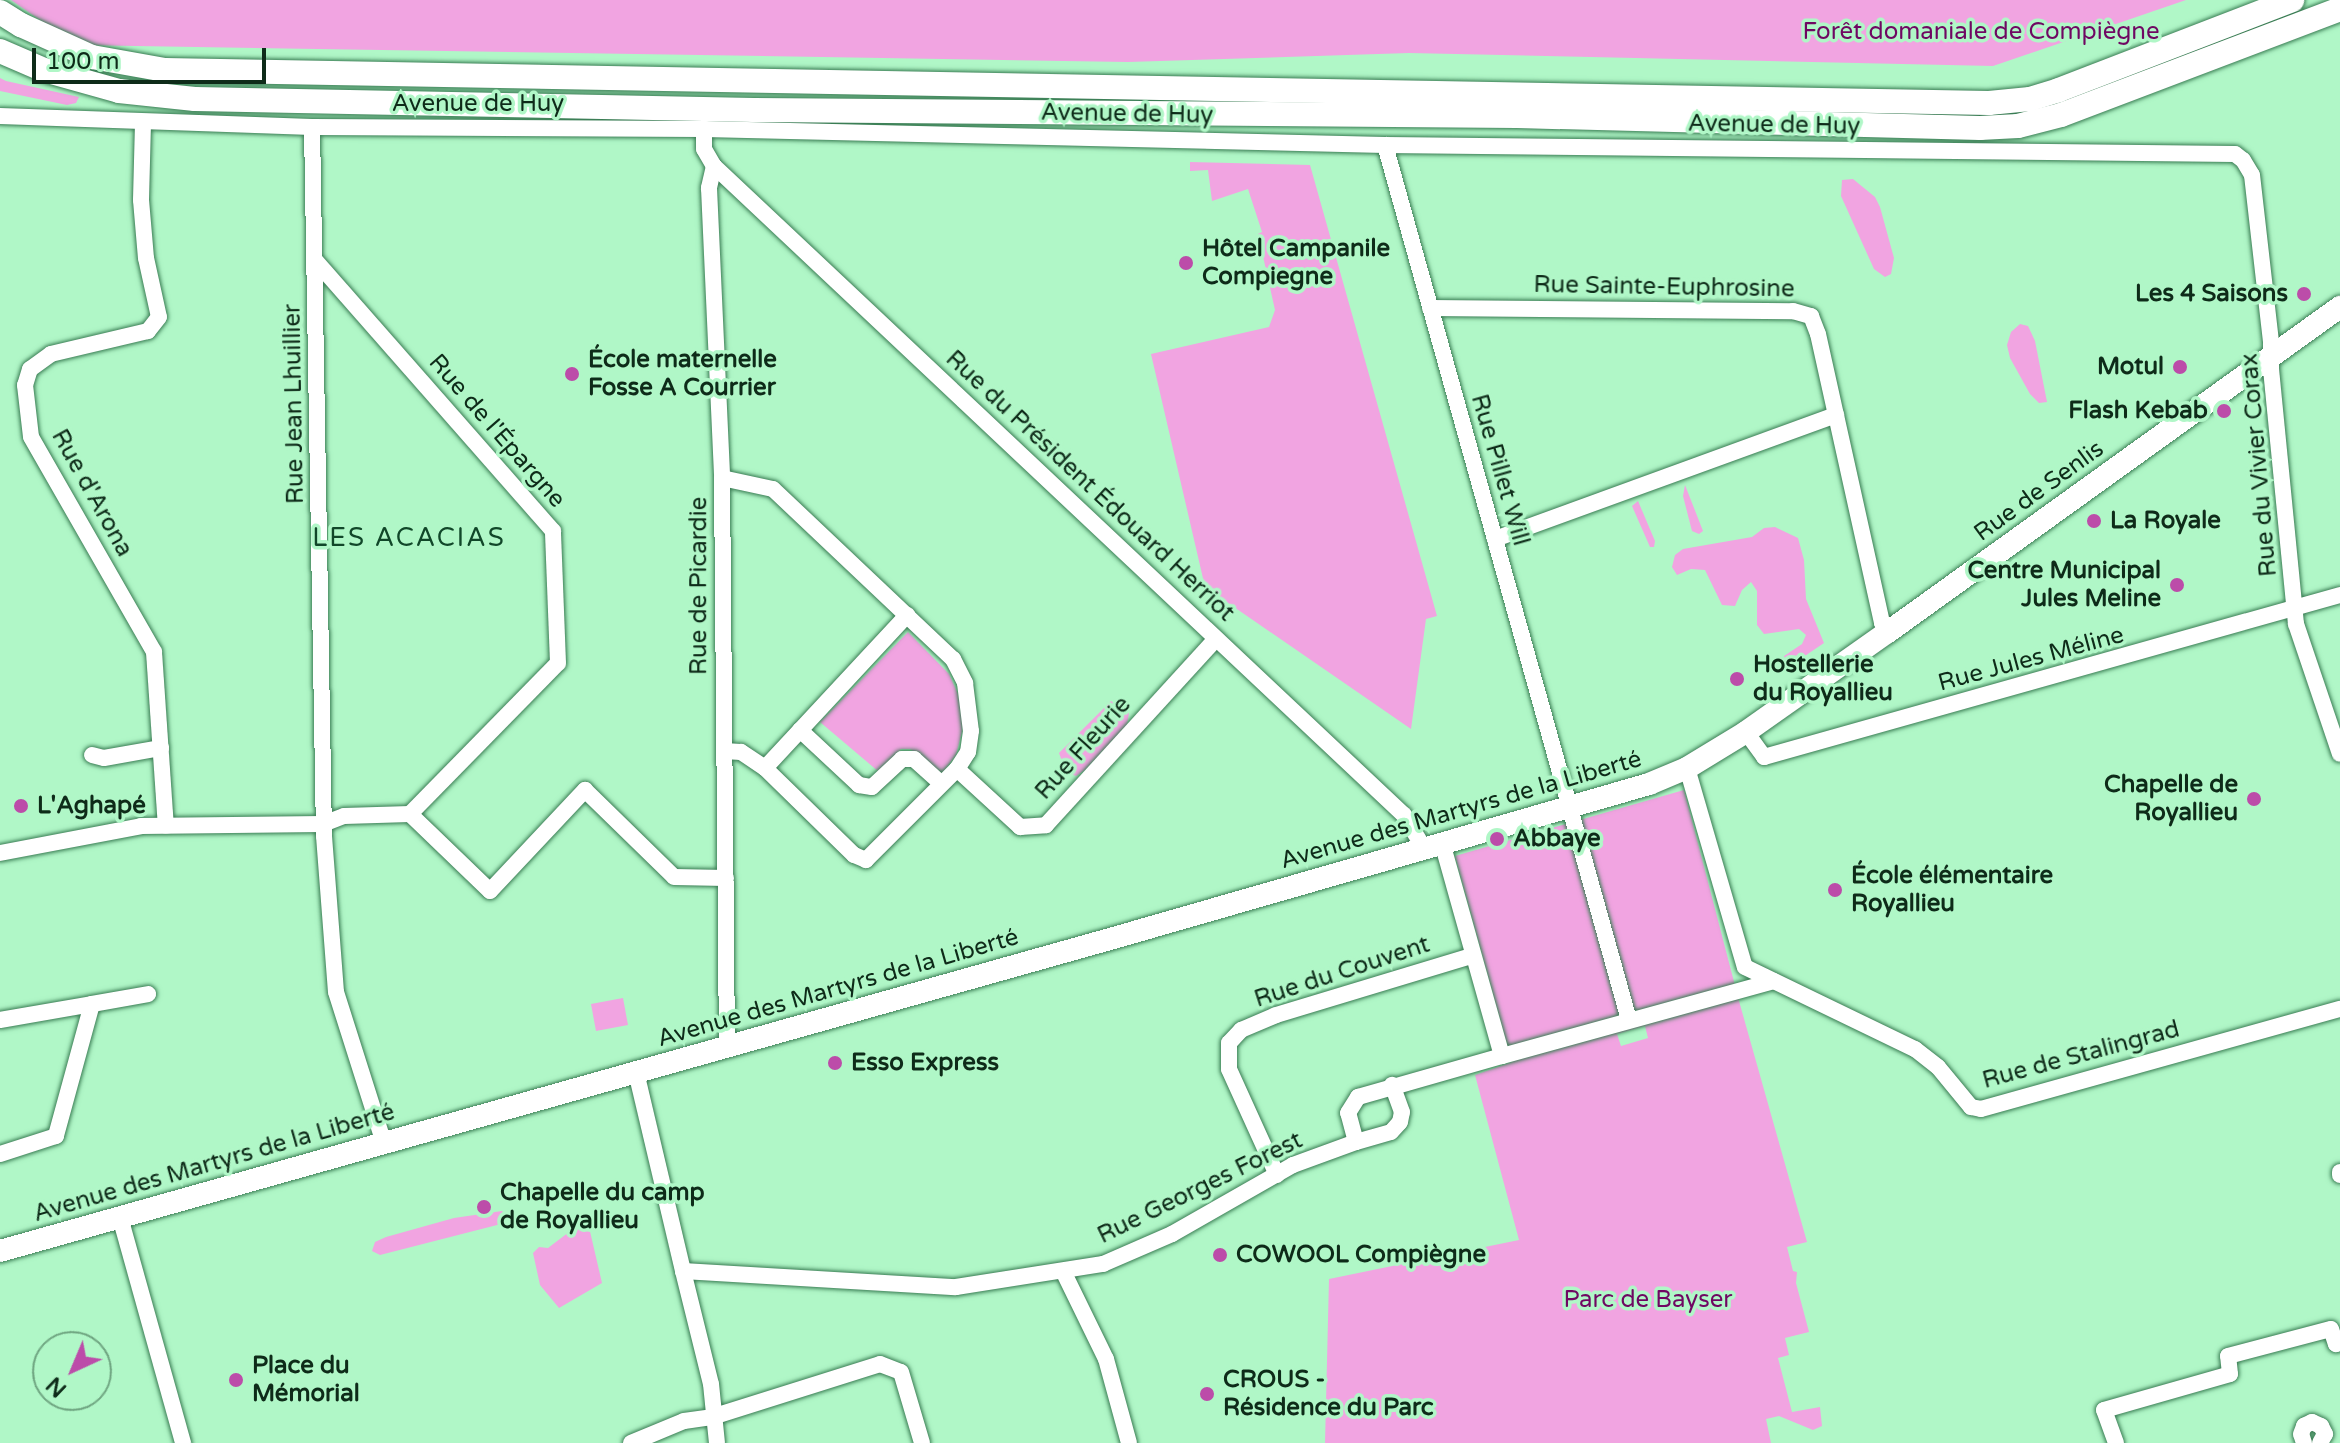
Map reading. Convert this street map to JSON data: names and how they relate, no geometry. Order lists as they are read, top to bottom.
{
  "streets": {
    "street": [
      "Avenue de Huy",
      "Rue Sainte-Euphrosine",
      "Rue Jean Lhuillier",
      "Rue de l'Épargne",
      "Rue du Vivier Corax",
      "Rue Pillet Will",
      "Rue du Président Édouard Herriot",
      "Rue de Senlis",
      "Rue d'Arona",
      "Rue de Picardie",
      "Rue Jules Méline",
      "Rue Fleurie",
      "Avenue des Martyrs de la Liberté",
      "Rue du Couvent",
      "Rue de Stalingrad",
      "Rue Georges Forest"
    ]
  },
  "crossings": [
    ["Avenue de Huy", "Rue Jean Lhuillier"],
    ["Avenue de Huy", "Rue du Vivier Corax"],
    ["Avenue de Huy", "Rue Pillet Will"],
    ["Avenue de Huy", "Rue d'Arona"],
    ["Avenue de Huy", "Rue de Picardie"],
    ["Rue Sainte-Euphrosine", "Rue Pillet Will"],
    ["Rue Sainte-Euphrosine", "Rue de Senlis"],
    ["Rue Jean Lhuillier", "Rue de l'Épargne"],
    ["Rue Jean Lhuillier", "Avenue des Martyrs de la Liberté"],
    ["Rue du Vivier Corax", "Rue de Senlis"],
    ["Rue du Vivier Corax", "Rue Jules Méline"],
    ["Rue Pillet Will", "Avenue des Martyrs de la Liberté"],
    ["Rue du Président Édouard Herriot", "Rue de Picardie"],
    ["Rue du Président Édouard Herriot", "Rue Fleurie"],
    ["Rue du Président Édouard Herriot", "Avenue des Martyrs de la Liberté"],
    ["Rue de Senlis", "Rue Jules Méline"],
    ["Rue de Senlis", "Avenue des Martyrs de la Liberté"],
    ["Rue de Senlis", "Rue de Stalingrad"],
    ["Rue de Picardie", "Avenue des Martyrs de la Liberté"],
    ["Avenue des Martyrs de la Liberté", "Rue de Stalingrad"],
    ["Rue du Couvent", "Rue Georges Forest"]
  ],
  "districts": ["LES ACACIAS"],
  "parks": ["Forêt domaniale de Compiègne", "Parc de Bayser"],
  "places": [
    "Hôtel Campanile Compiegne",
    "Les 4 Saisons",
    "Motul",
    "École maternelle Fosse A Courrier",
    "Flash Kebab",
    "La Royale",
    "Centre Municipal Jules Meline",
    "Hostellerie du Royallieu",
    "Chapelle de Royallieu",
    "L'Aghapé",
    "Abbaye",
    "École élémentaire Royallieu",
    "Esso Express",
    "Chapelle du camp de Royallieu",
    "COWOOL Compiègne",
    "Place du Mémorial",
    "CROUS - Résidence du Parc"
  ],
  "scale_bar": "100 m",
  "north": "bottom left"
}
